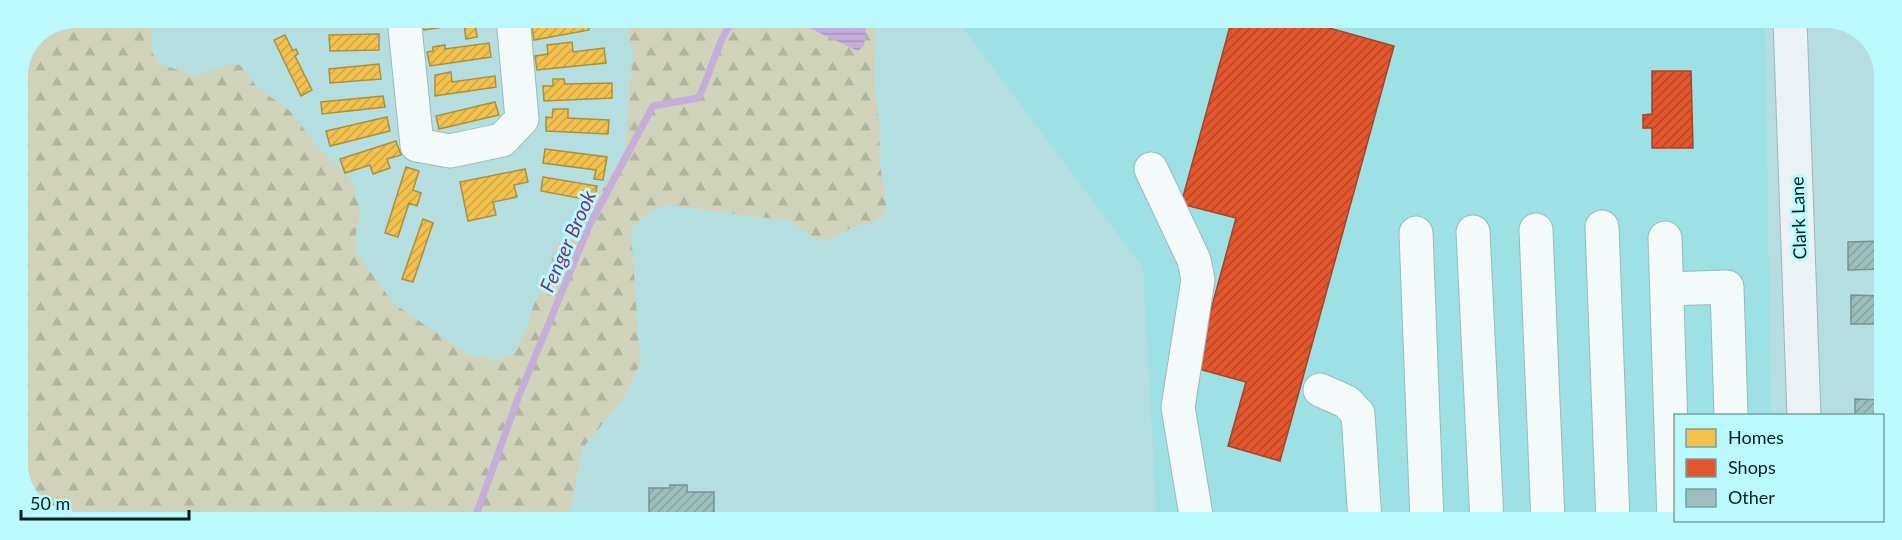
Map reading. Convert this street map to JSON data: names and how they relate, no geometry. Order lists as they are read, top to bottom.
{
  "streets": {
    "main road": ["Clark Lane"]
  },
  "water": ["Fenger Brook"],
  "legend": ["Homes", "Shops", "Other"],
  "scale_bar": "50 m"
}
